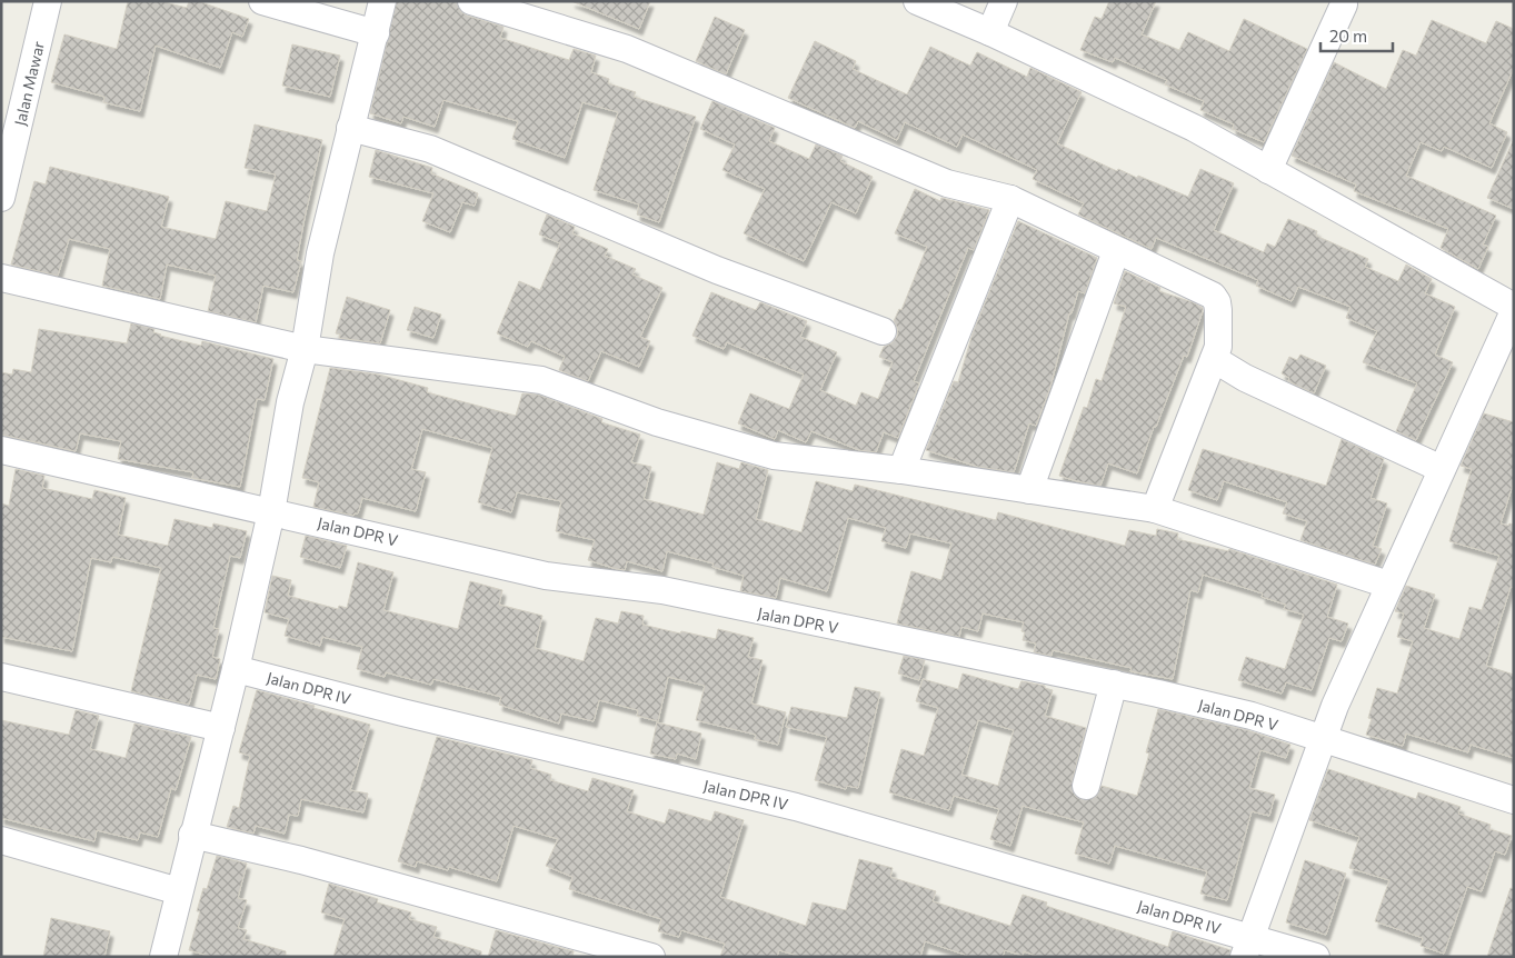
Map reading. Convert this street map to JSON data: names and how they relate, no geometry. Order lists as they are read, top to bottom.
{
  "streets": {
    "street": ["Jalan Mawar", "Jalan DPR V", "Jalan DPR IV"]
  },
  "scale_bar": "20 m"
}
